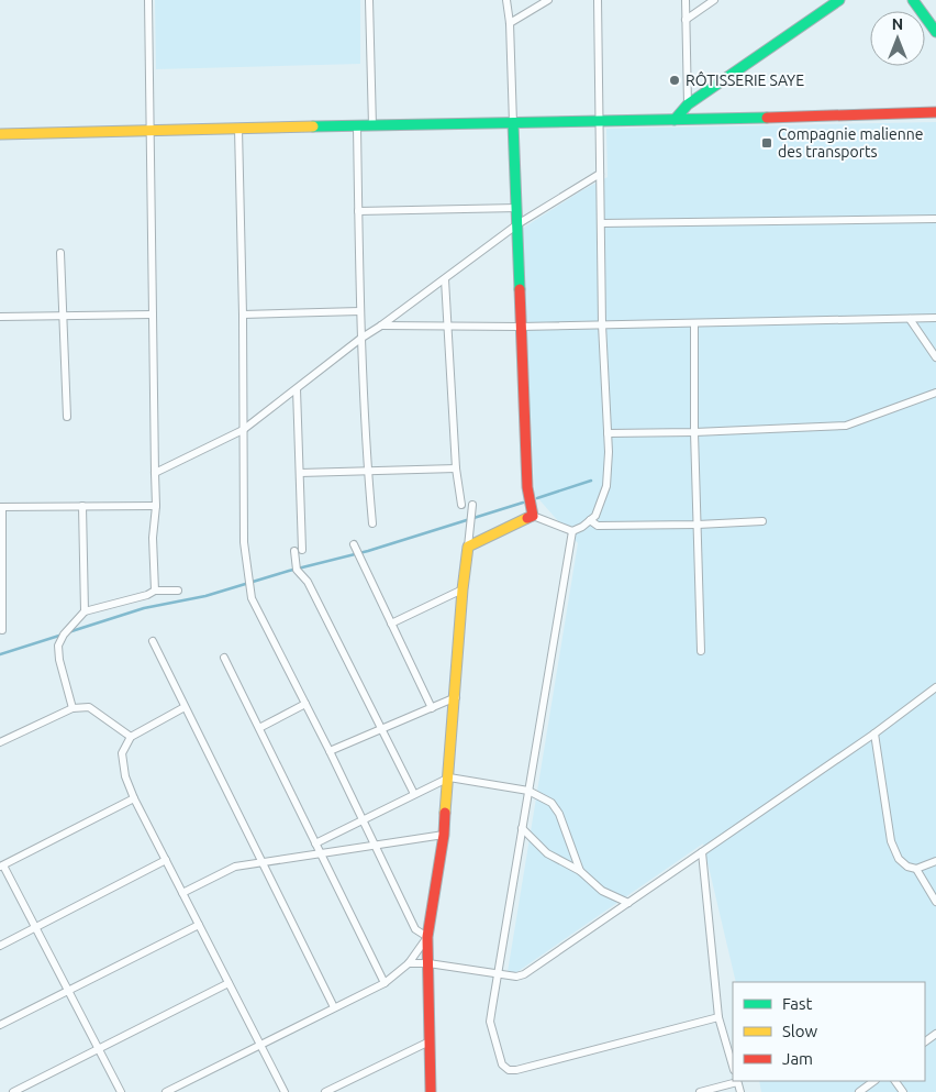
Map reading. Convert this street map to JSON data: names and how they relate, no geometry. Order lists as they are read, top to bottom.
{
  "places": {
    "other": ["RÔTISSERIE SAYE"],
    "transit": ["Compagnie malienne des transports"]
  },
  "legend": ["Fast", "Slow", "Jam"],
  "north": "top"
}
